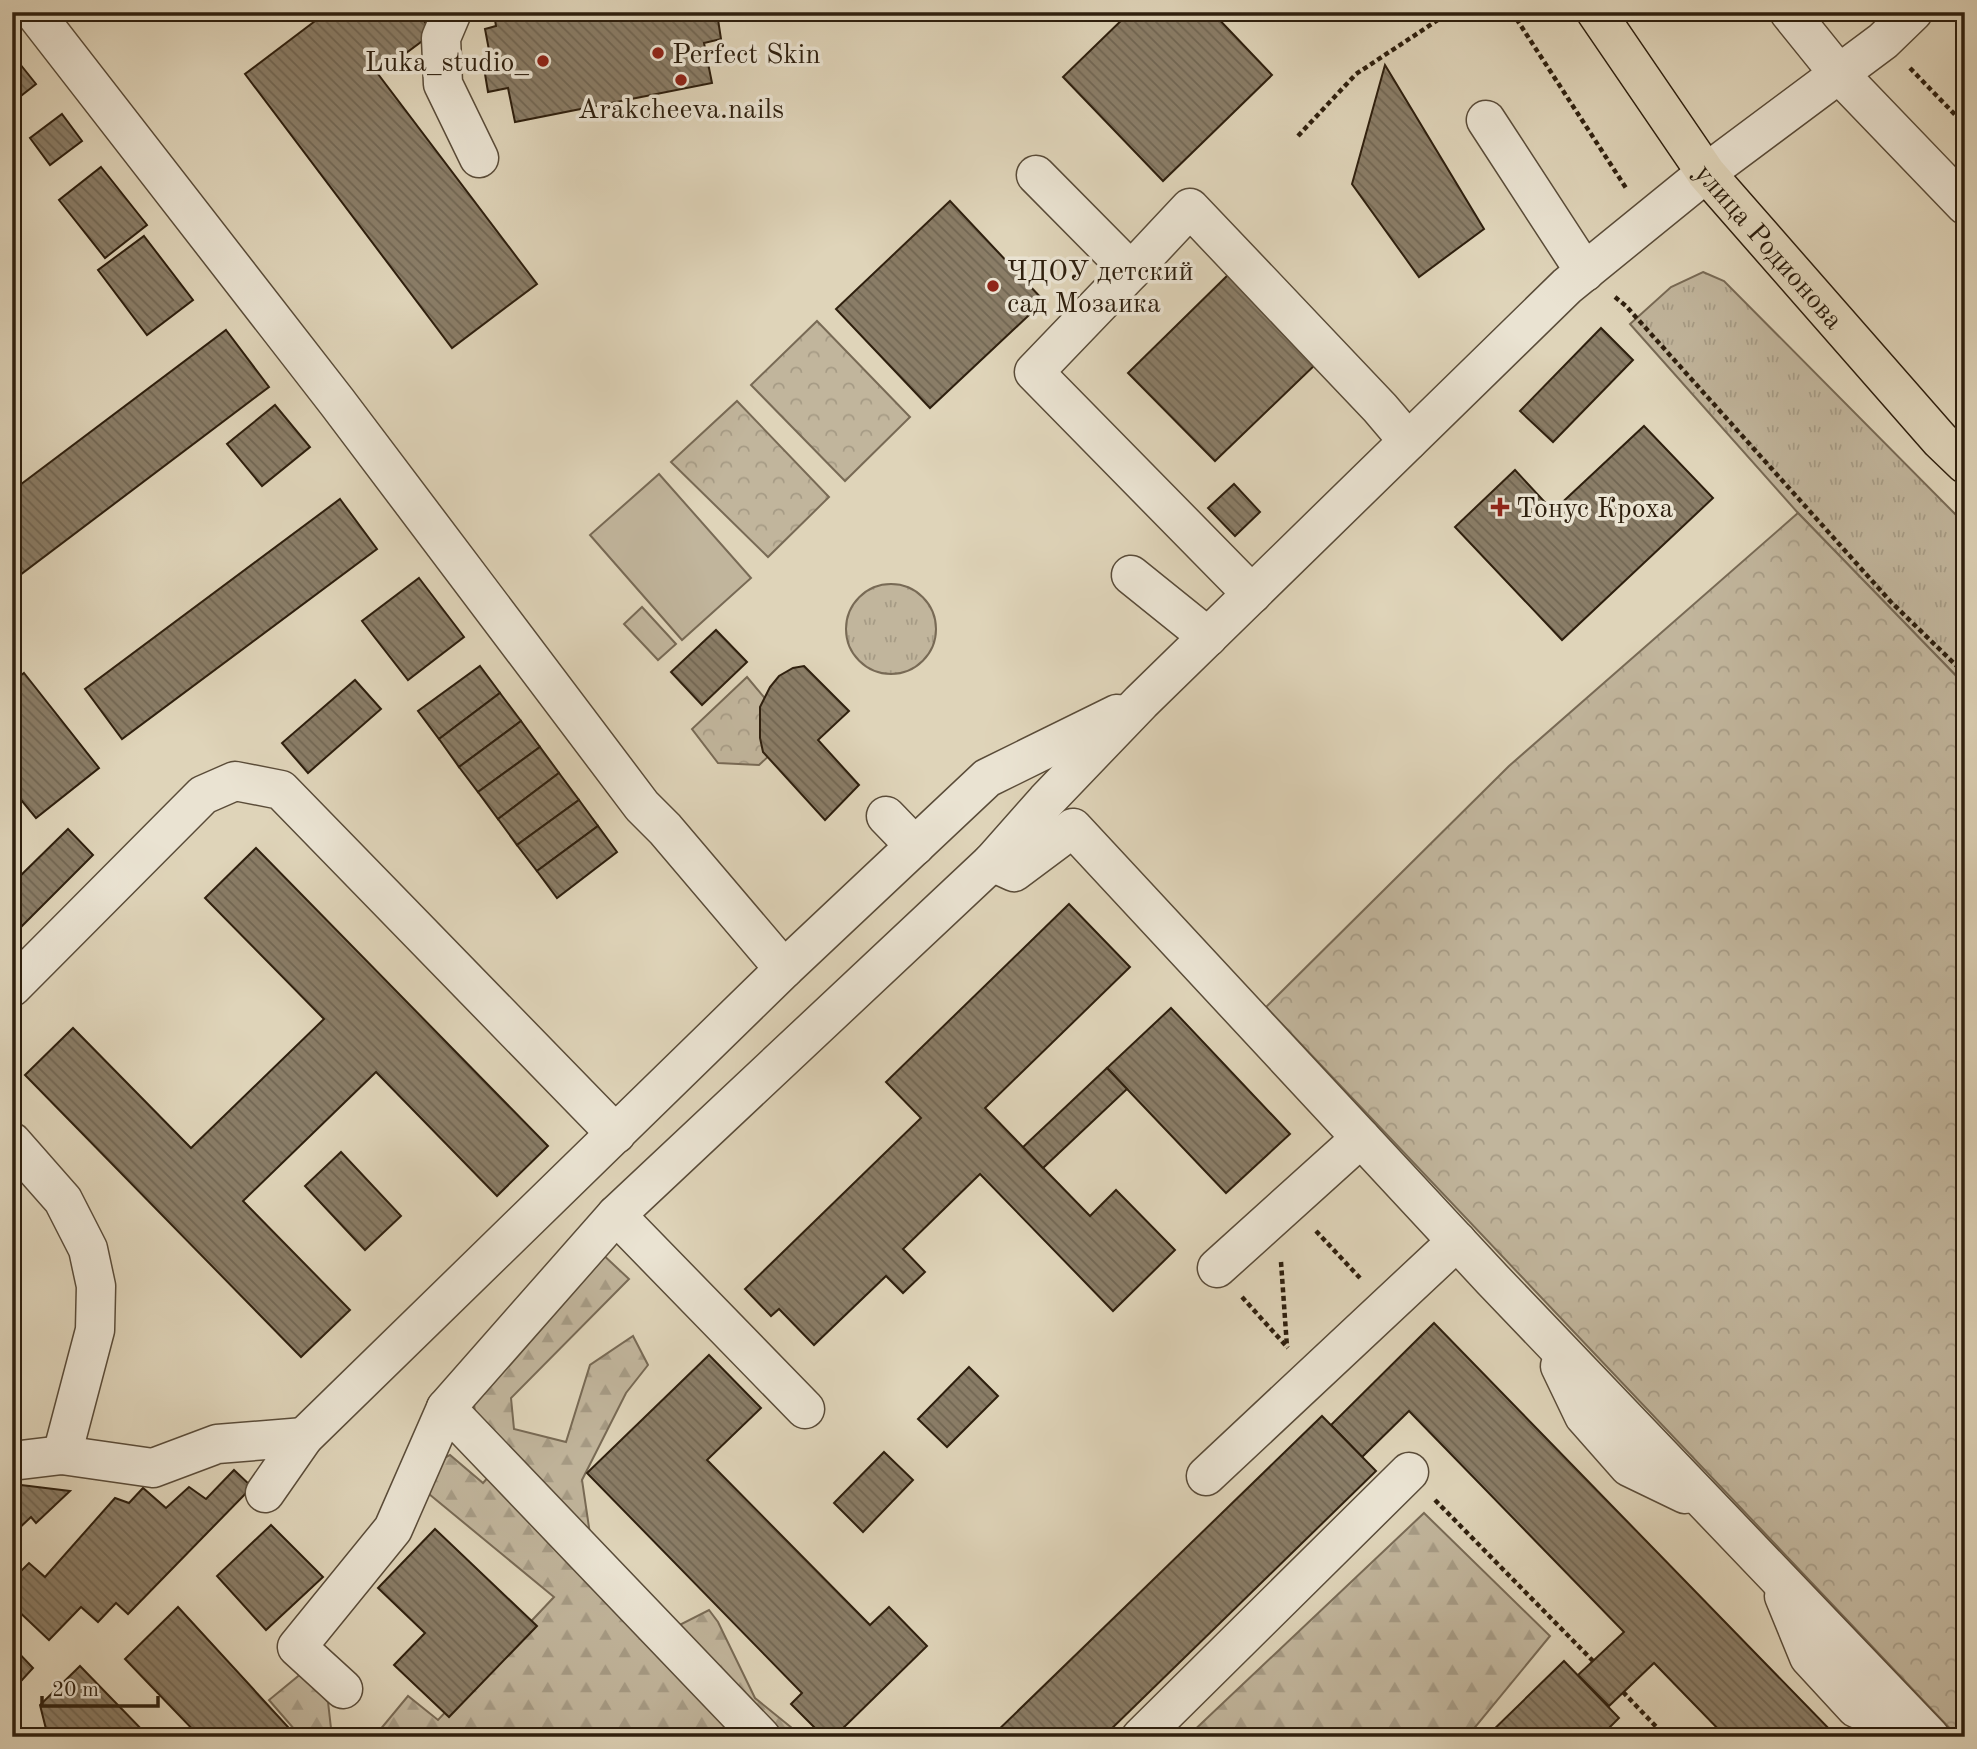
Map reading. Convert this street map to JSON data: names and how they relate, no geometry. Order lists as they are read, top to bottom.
{
  "streets": {
    "main road": ["улица Родионова"]
  },
  "places": {
    "other": [
      "Perfect Skin",
      "Luka_studio_",
      "Arakcheeva.nails",
      "ЧДОУ детский сад Мозаика"
    ],
    "health": ["Тонус Кроха"]
  },
  "scale_bar": "20 m"
}
